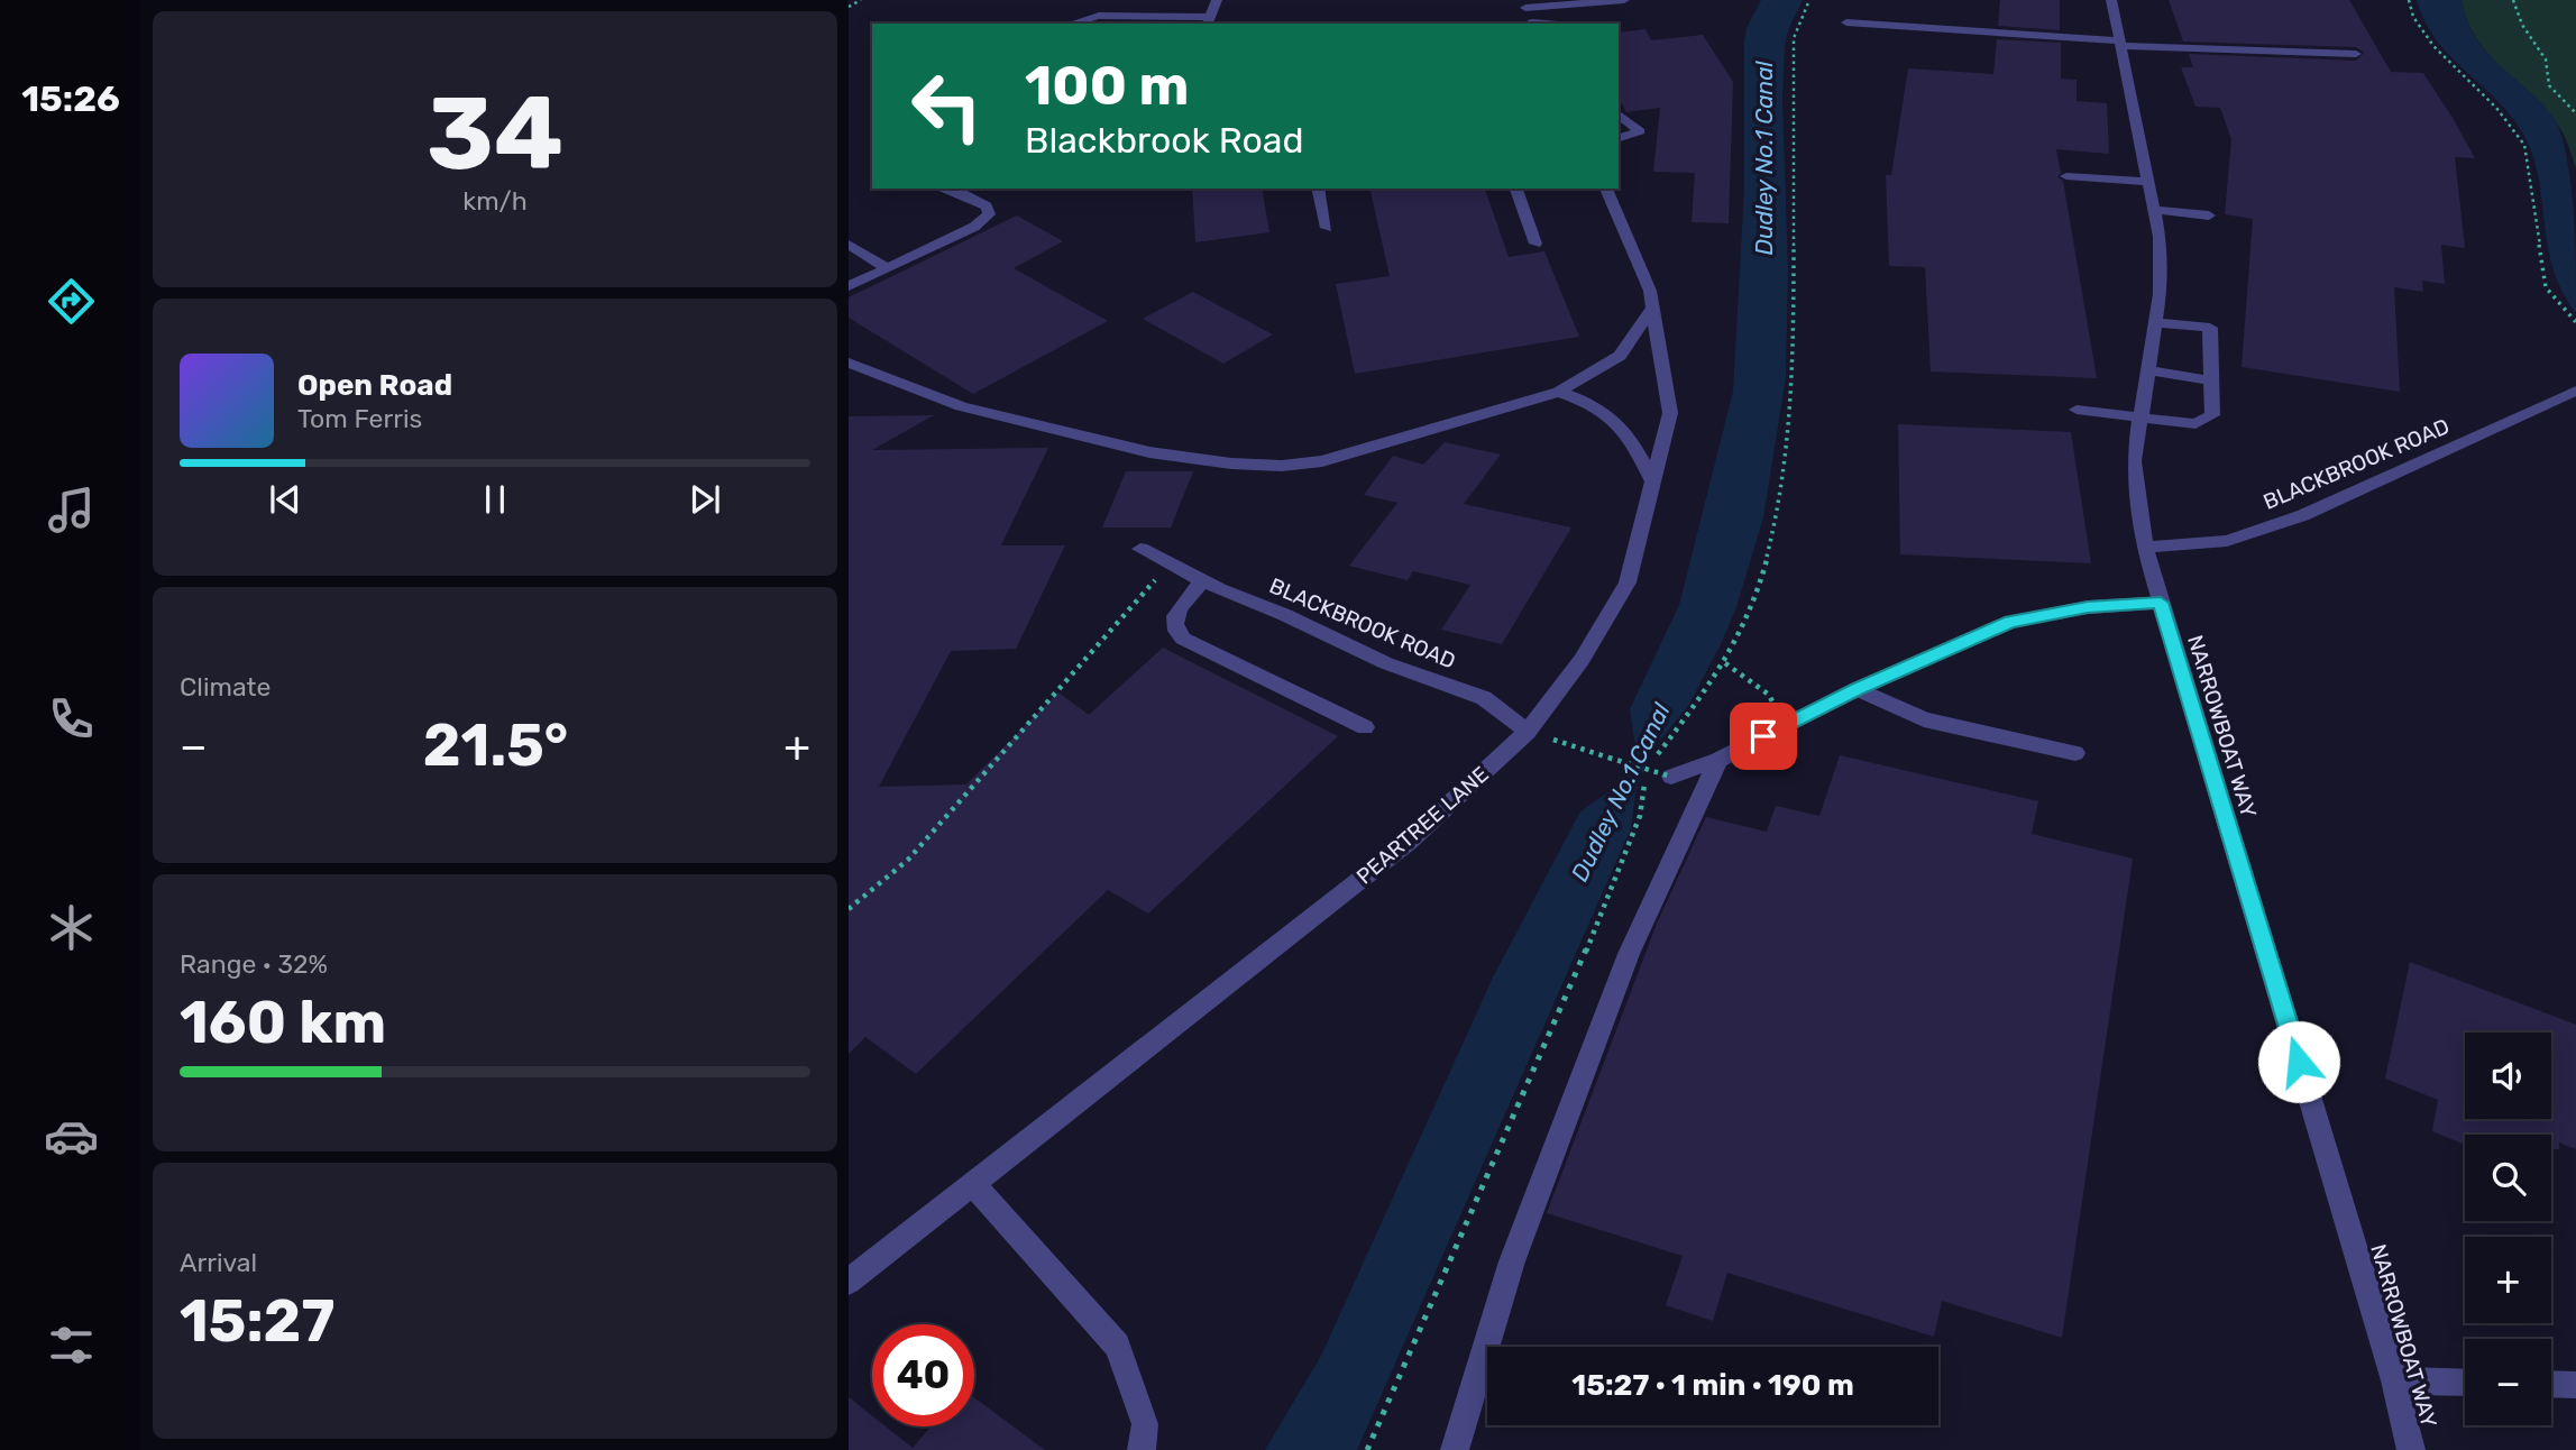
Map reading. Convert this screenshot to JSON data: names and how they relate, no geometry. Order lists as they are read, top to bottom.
{
  "streets": {
    "street": ["BLACKBROOK ROAD", "NARROWBOAT WAY", "PEARTREE LANE"]
  },
  "crossings": [
    ["BLACKBROOK ROAD", "NARROWBOAT WAY"],
    ["BLACKBROOK ROAD", "PEARTREE LANE"]
  ],
  "water": ["Dudley No.1 Canal"],
  "page": {
    "tabs": "15:26",
    "tile": [
      ["34", "km/h"],
      "Climate",
      ["Range · 32%", "160 km"],
      ["Arrival", "15:27"]
    ],
    "turn": ["100 m", "Blackbrook Road"],
    "song": ["Open Road", "Tom Ferris"],
    "heat": ["−", "21.5°", "+"],
    "map_buttons": ["+", "−"],
    "limit": "40",
    "trip": "15:27 · 1 min · 190 m"
  }
}
